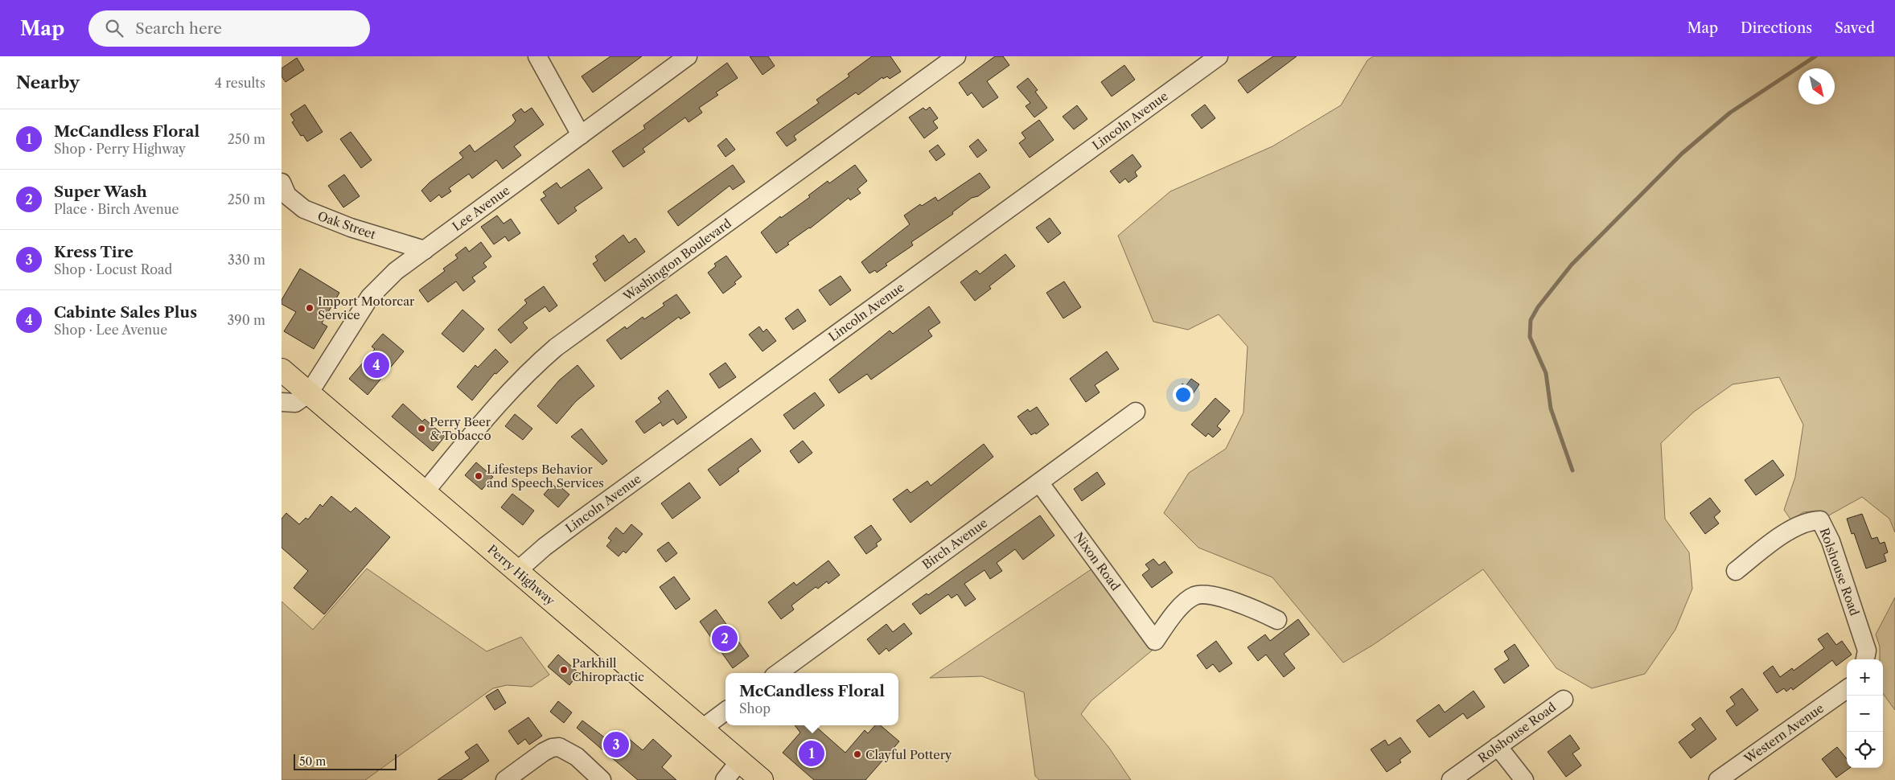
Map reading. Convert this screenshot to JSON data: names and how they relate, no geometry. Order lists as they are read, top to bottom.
{
  "streets": {
    "main road": ["Perry Highway"],
    "street": [
      "Lincoln Avenue",
      "Lee Avenue",
      "Oak Street",
      "Washington Boulevard",
      "Birch Avenue",
      "Nixon Road",
      "Rolshouse Road",
      "Western Avenue"
    ]
  },
  "crossings": [
    ["Lincoln Avenue", "Perry Highway"],
    ["Lee Avenue", "Oak Street"],
    ["Lee Avenue", "Perry Highway"],
    ["Washington Boulevard", "Perry Highway"],
    ["Birch Avenue", "Nixon Road"]
  ],
  "places": [
    "Import Motorcar Service",
    "Perry Beer & Tobacco",
    "Lifesteps Behavior and Speech Services",
    "Parkhill Chiropractic",
    "Clayful Pottery"
  ],
  "scale_bar": "50 m",
  "north": "bottom right",
  "page": {
    "header": "Map",
    "search": "Search here",
    "nav": ["Map", "Directions", "Saved"],
    "heading": ["Nearby", "4 results"],
    "list": [
      {
        "mark": "1",
        "name": "McCandless Floral",
        "note": "Shop · Perry Highway",
        "value": "250 m"
      },
      {
        "mark": "2",
        "name": "Super Wash",
        "note": "Place · Birch Avenue",
        "value": "250 m"
      },
      {
        "mark": "3",
        "name": "Kress Tire",
        "note": "Shop · Locust Road",
        "value": "330 m"
      },
      {
        "mark": "4",
        "name": "Cabinte Sales Plus",
        "note": "Shop · Lee Avenue",
        "value": "390 m"
      }
    ],
    "pins": [
      "4",
      "2",
      "3",
      "1"
    ],
    "map_buttons": ["+", "−"],
    "popup": ["McCandless Floral", "Shop"],
    "scale": "50 m"
  }
}
